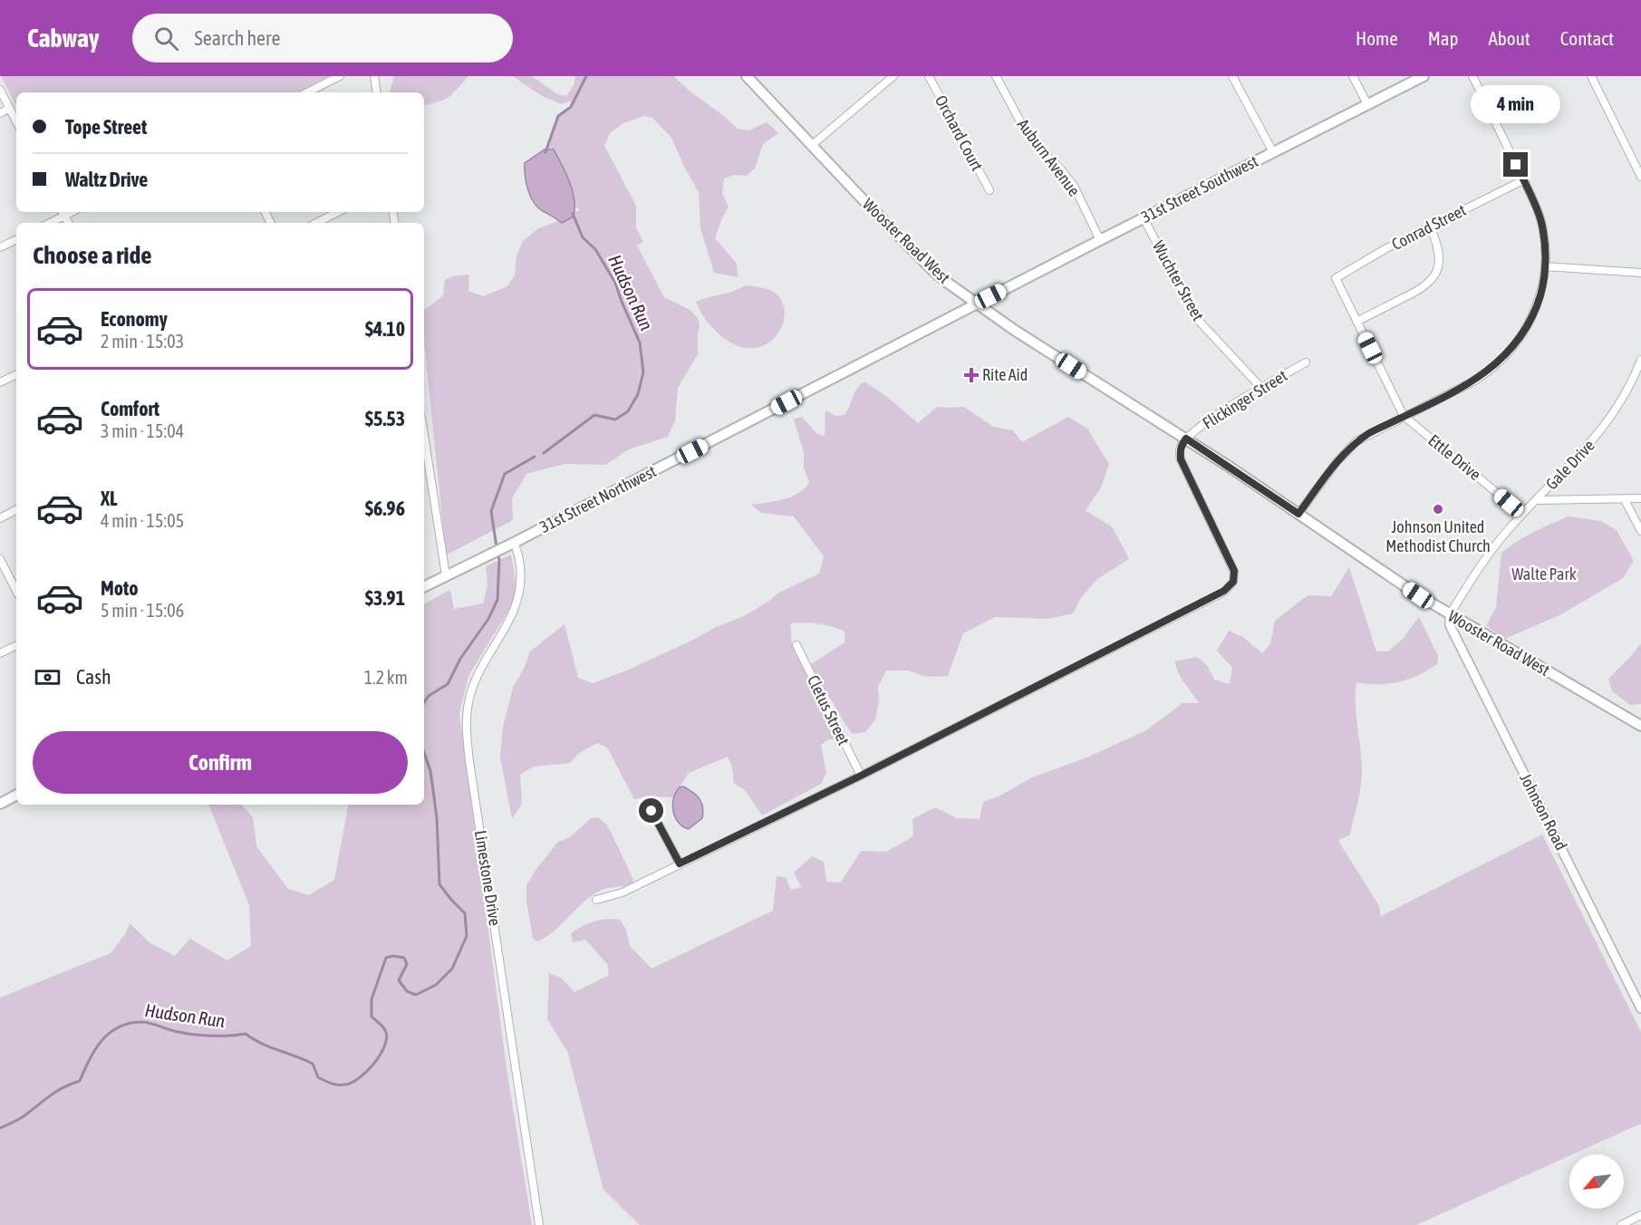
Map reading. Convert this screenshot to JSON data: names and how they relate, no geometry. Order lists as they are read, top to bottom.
{
  "streets": {
    "main road": ["31st Street Southwest", "Wooster Road West", "31st Street Northwest"],
    "street": [
      "Orchard Court",
      "Auburn Avenue",
      "Conrad Street",
      "Wuchter Street",
      "Flickinger Street",
      "Ettle Drive",
      "Gale Drive",
      "Cletus Street",
      "Johnson Road",
      "Limestone Drive"
    ]
  },
  "crossings": [
    ["Auburn Avenue", "31st Street Southwest"],
    ["31st Street Southwest", "Wooster Road West"],
    ["31st Street Southwest", "Wuchter Street"],
    ["31st Street Southwest", "31st Street Northwest"],
    ["Conrad Street", "Ettle Drive"],
    ["Wooster Road West", "Flickinger Street"],
    ["Wooster Road West", "Gale Drive"],
    ["Wooster Road West", "31st Street Northwest"],
    ["Wooster Road West", "Johnson Road"],
    ["Wuchter Street", "Flickinger Street"],
    ["Ettle Drive", "Gale Drive"],
    ["Gale Drive", "Johnson Road"],
    ["31st Street Northwest", "Limestone Drive"]
  ],
  "water": ["Hudson Run"],
  "parks": ["Walte Park"],
  "places": {
    "health": ["Rite Aid"],
    "other": ["Johnson United Methodist Church"]
  },
  "north": "bottom left",
  "page": {
    "header": "Cabway",
    "search": "Search here",
    "nav": [
      "Home",
      "Map",
      "About",
      "Contact"
    ],
    "bubble": "4 min",
    "banner": ["Tope Street", "Waltz Drive"],
    "heading": "Choose a ride",
    "list": [
      {
        "name": "Economy",
        "note": "2 min · 15:03",
        "value": "$4.10"
      },
      {
        "name": "Comfort",
        "note": "3 min · 15:04",
        "value": "$5.53"
      },
      {
        "name": "XL",
        "note": "4 min · 15:05",
        "value": "$6.96"
      },
      {
        "name": "Moto",
        "note": "5 min · 15:06",
        "value": "$3.91"
      }
    ],
    "pay": ["Cash", "1.2 km"],
    "buttons": "Confirm"
  }
}
